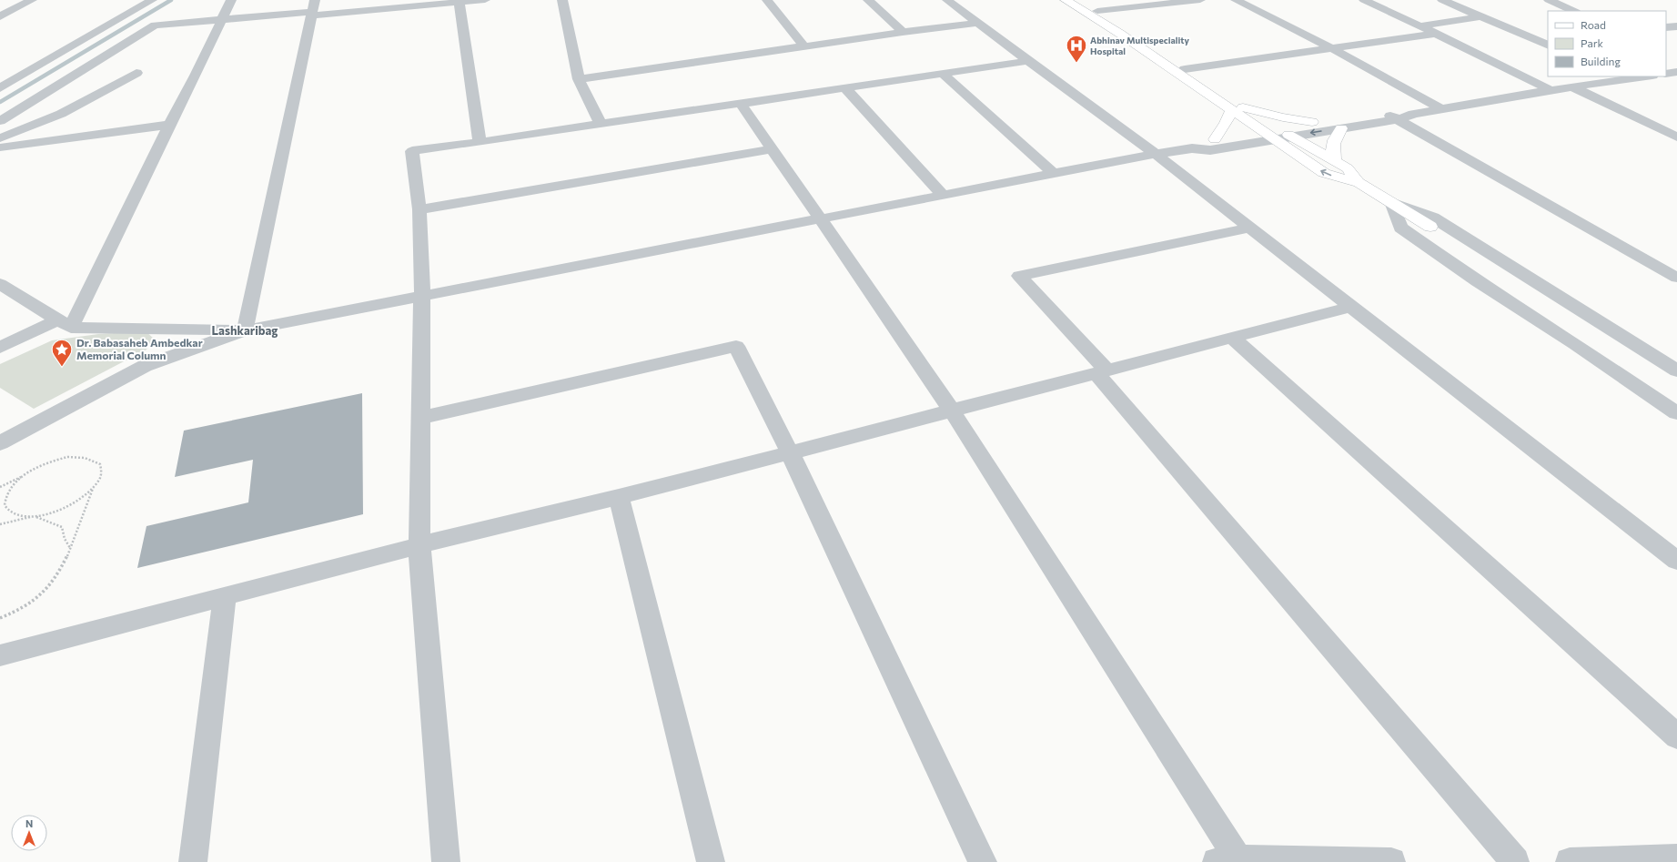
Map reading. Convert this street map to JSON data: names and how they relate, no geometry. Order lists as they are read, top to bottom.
{
  "districts": ["Lashkaribag"],
  "places": {
    "hospital": ["Abhinav Multispeciality Hospital"],
    "place": ["Dr. Babasaheb Ambedkar Memorial Column"]
  },
  "legend": ["Road", "Park", "Building"],
  "north": "top"
}
